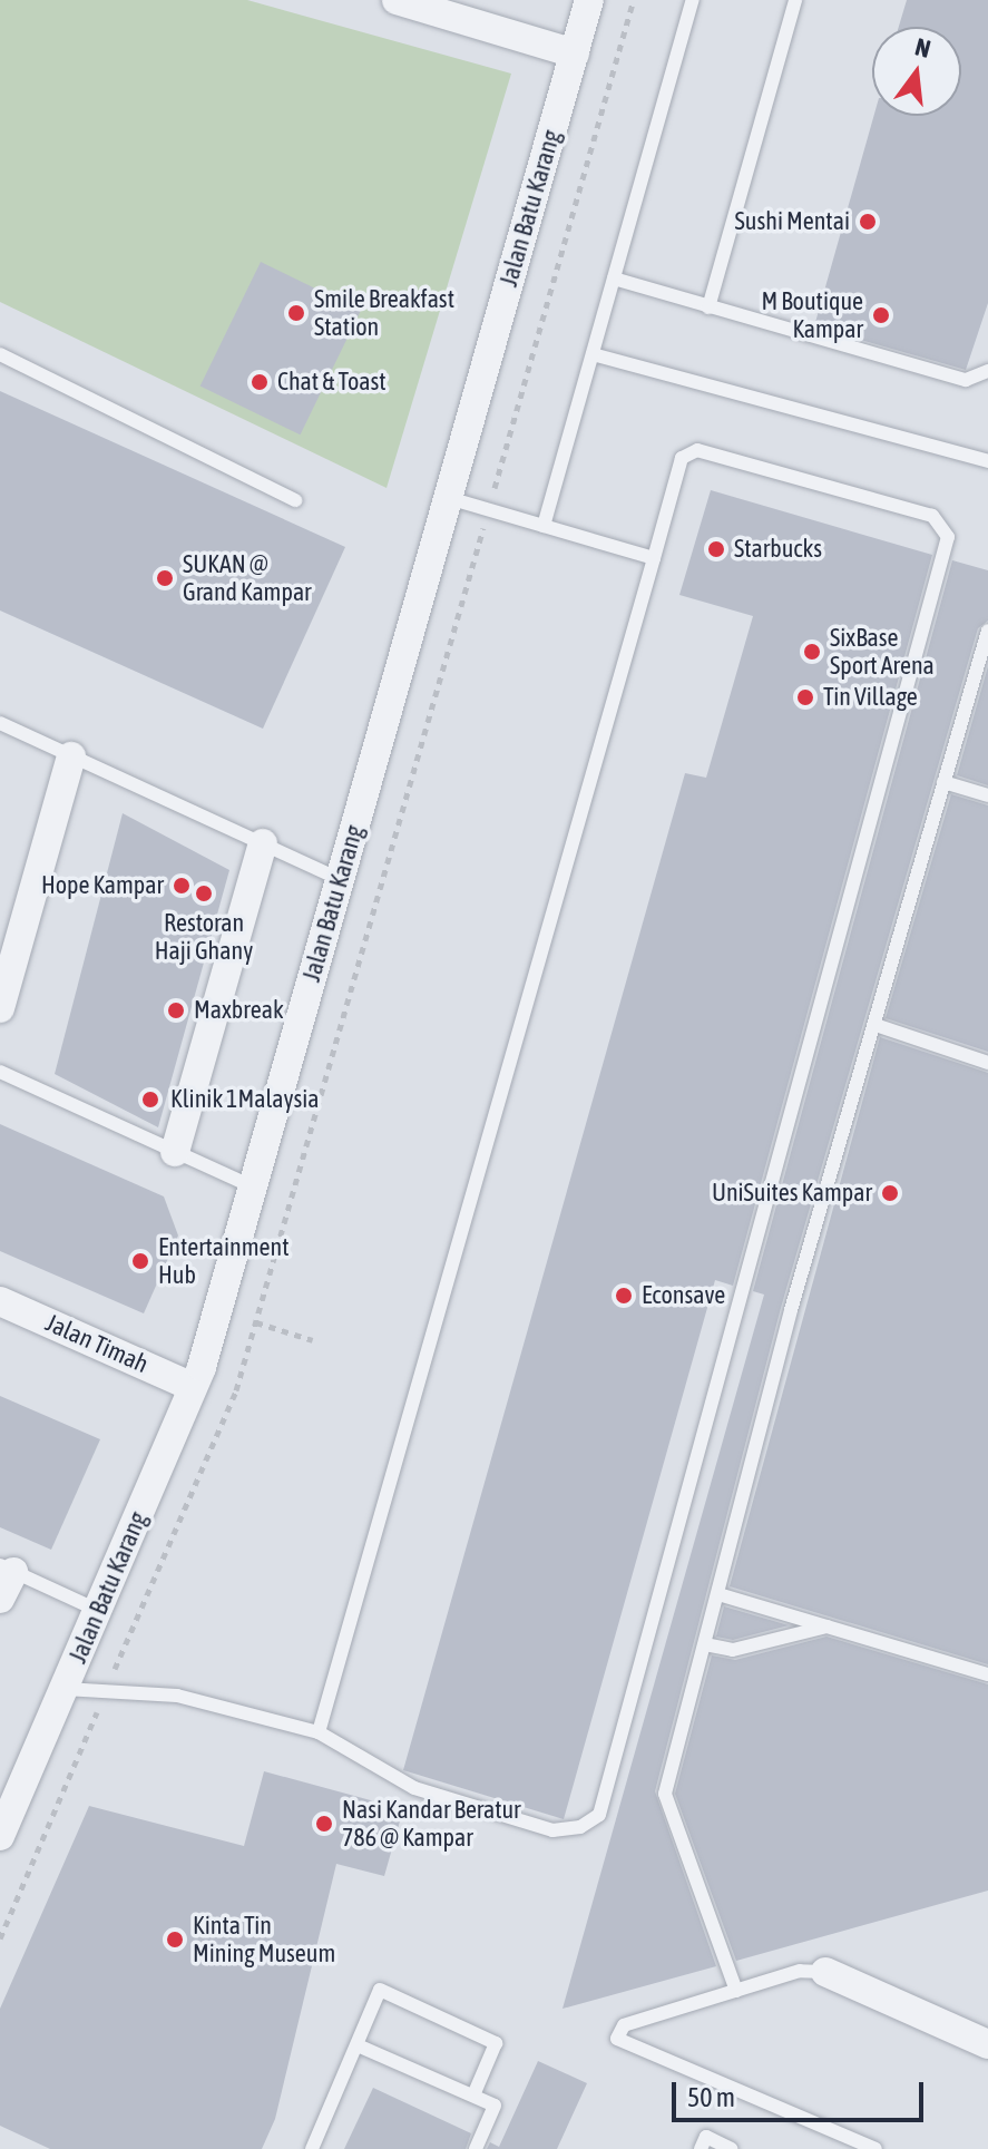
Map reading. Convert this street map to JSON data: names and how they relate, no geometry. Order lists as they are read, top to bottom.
{
  "streets": {
    "street": ["Jalan Batu Karang", "Jalan Timah"]
  },
  "crossings": [
    ["Jalan Batu Karang", "Jalan Timah"]
  ],
  "places": [
    "Sushi Mentai",
    "Smile Breakfast Station",
    "M Boutique Kampar",
    "Chat & Toast",
    "Starbucks",
    "SUKAN @ Grand Kampar",
    "SixBase Sport Arena",
    "Tin Village",
    "Hope Kampar",
    "Restoran Haji Ghany",
    "Maxbreak",
    "Klinik 1Malaysia",
    "UniSuites Kampar",
    "Entertainment Hub",
    "Econsave",
    "Nasi Kandar Beratur 786 @ Kampar",
    "Kinta Tin Mining Museum"
  ],
  "scale_bar": "50 m",
  "north": "top"
}
